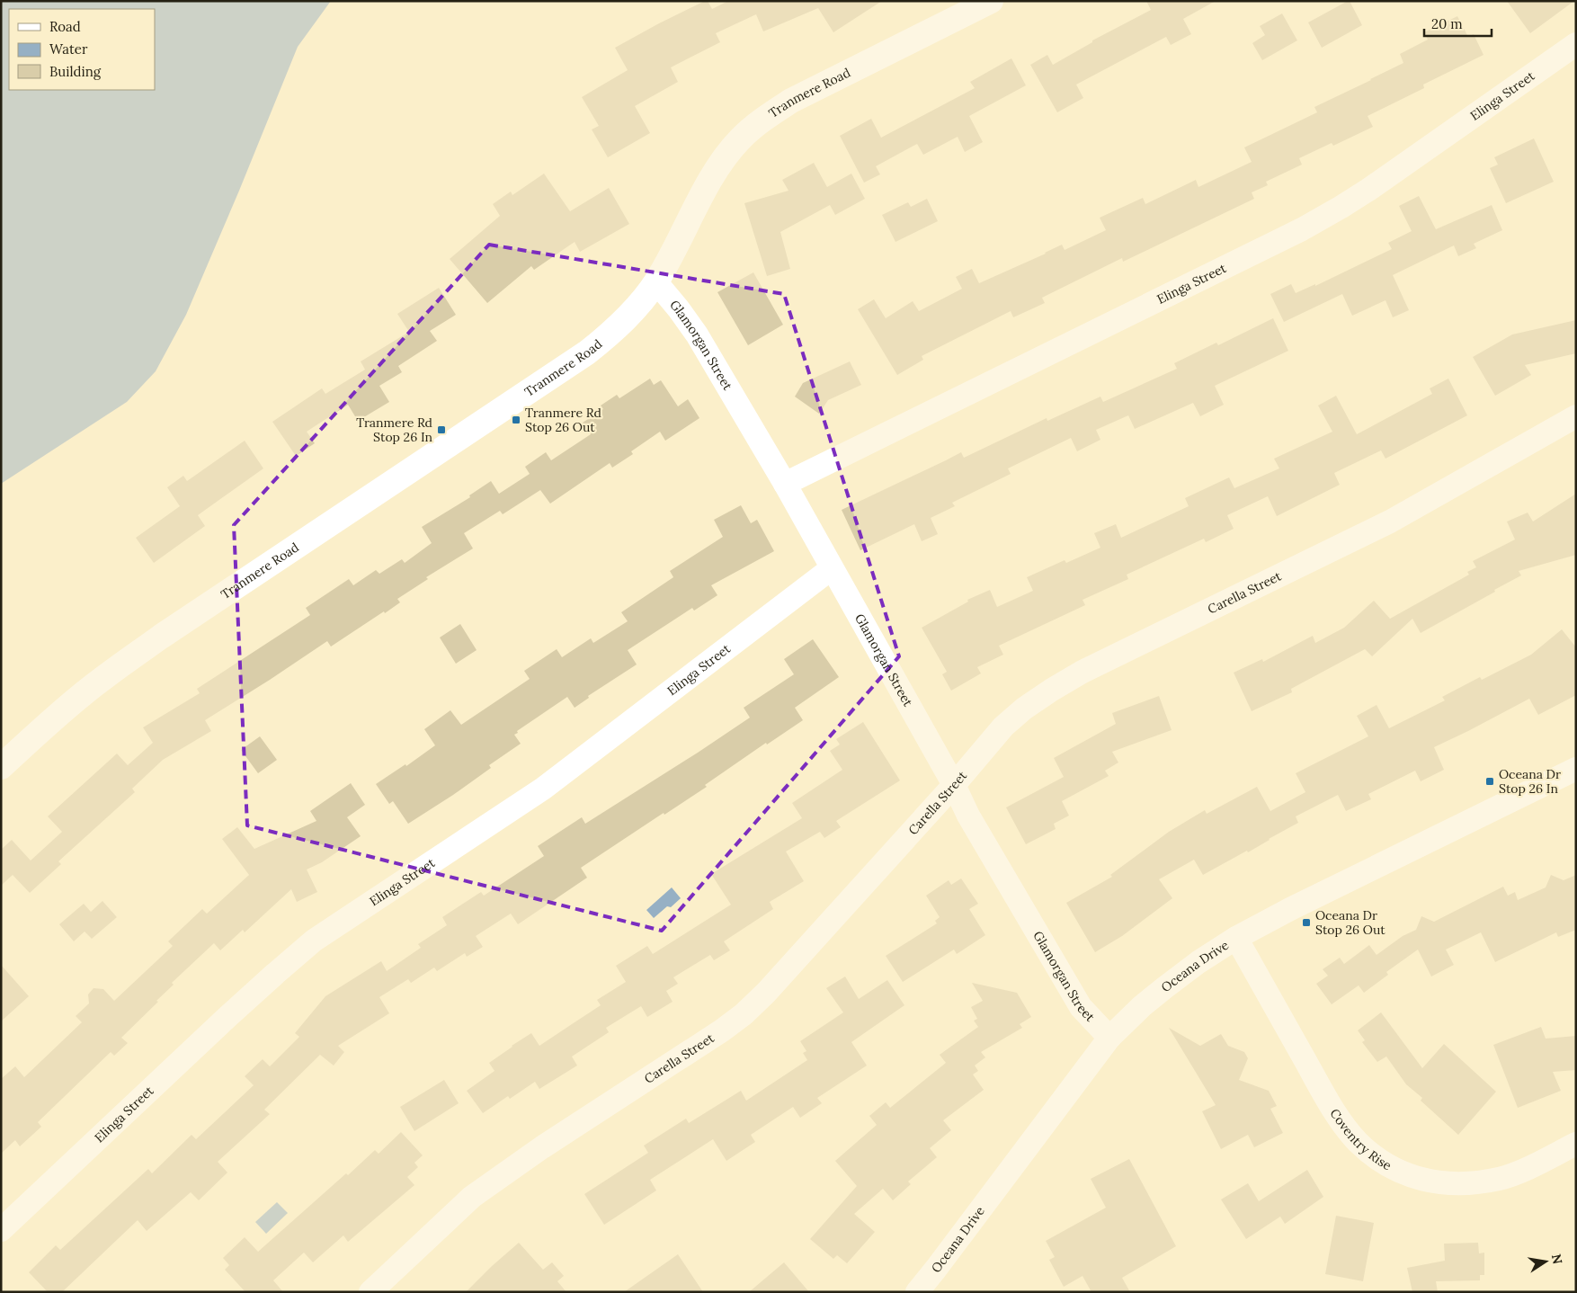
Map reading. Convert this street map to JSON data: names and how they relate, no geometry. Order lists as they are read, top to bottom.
{
  "streets": {
    "street": [
      "Tranmere Road",
      "Elinga Street",
      "Glamorgan Street",
      "Carella Street",
      "Oceana Drive",
      "Coventry Rise"
    ]
  },
  "crossings": [
    ["Tranmere Road", "Glamorgan Street"],
    ["Elinga Street", "Glamorgan Street"],
    ["Glamorgan Street", "Carella Street"],
    ["Glamorgan Street", "Oceana Drive"],
    ["Oceana Drive", "Coventry Rise"]
  ],
  "places": {
    "transit": [
      "Tranmere Rd Stop 26 Out",
      "Tranmere Rd Stop 26 In",
      "Oceana Dr Stop 26 In",
      "Oceana Dr Stop 26 Out"
    ]
  },
  "legend": ["Road", "Water", "Building"],
  "scale_bar": "20 m",
  "north": "right"
}
